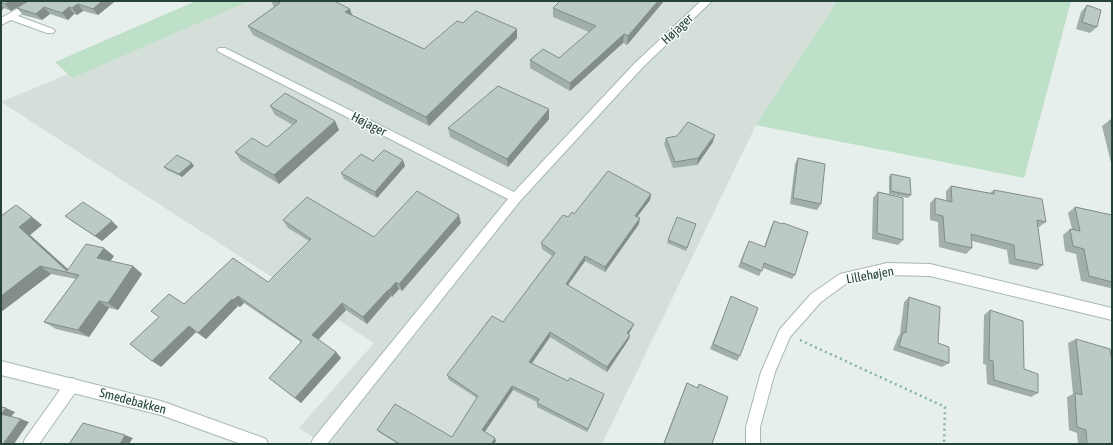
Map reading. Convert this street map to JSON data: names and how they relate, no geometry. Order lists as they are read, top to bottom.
{
  "streets": {
    "street": ["Højager", "Lillehøjen", "Smedebakken"]
  }
}
